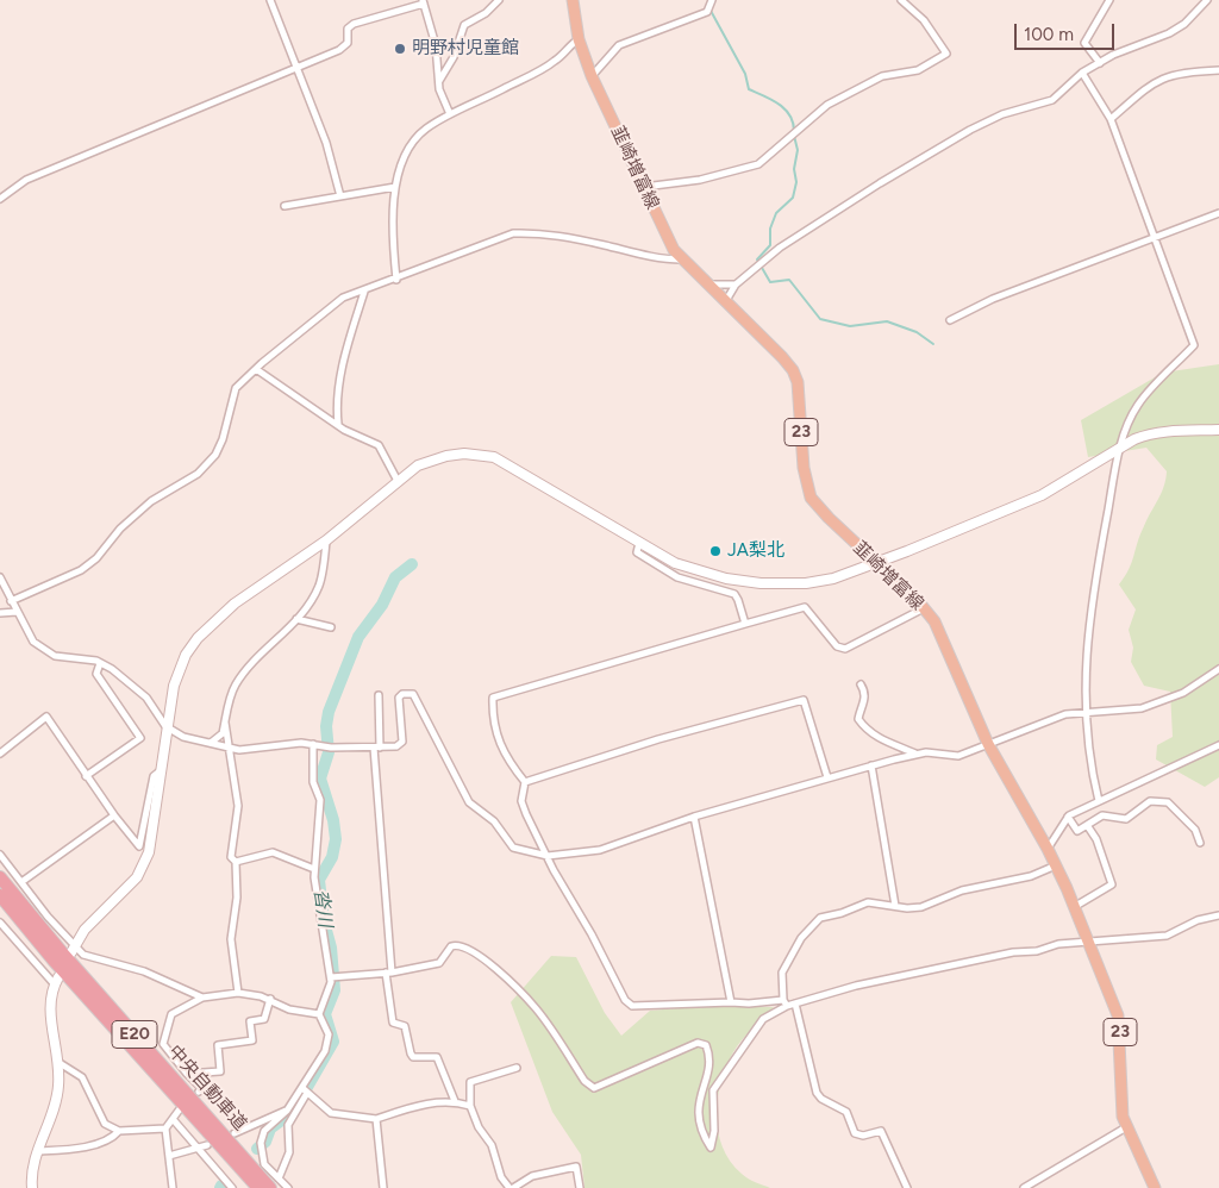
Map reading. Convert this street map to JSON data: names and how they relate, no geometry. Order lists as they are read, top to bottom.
{
  "streets": {
    "highway": ["E20", "中央自動車道"],
    "main road": ["韮崎増富線", "23"]
  },
  "water": ["沓川"],
  "places": ["明野村児童館", "JA梨北"],
  "scale_bar": "100 m"
}
